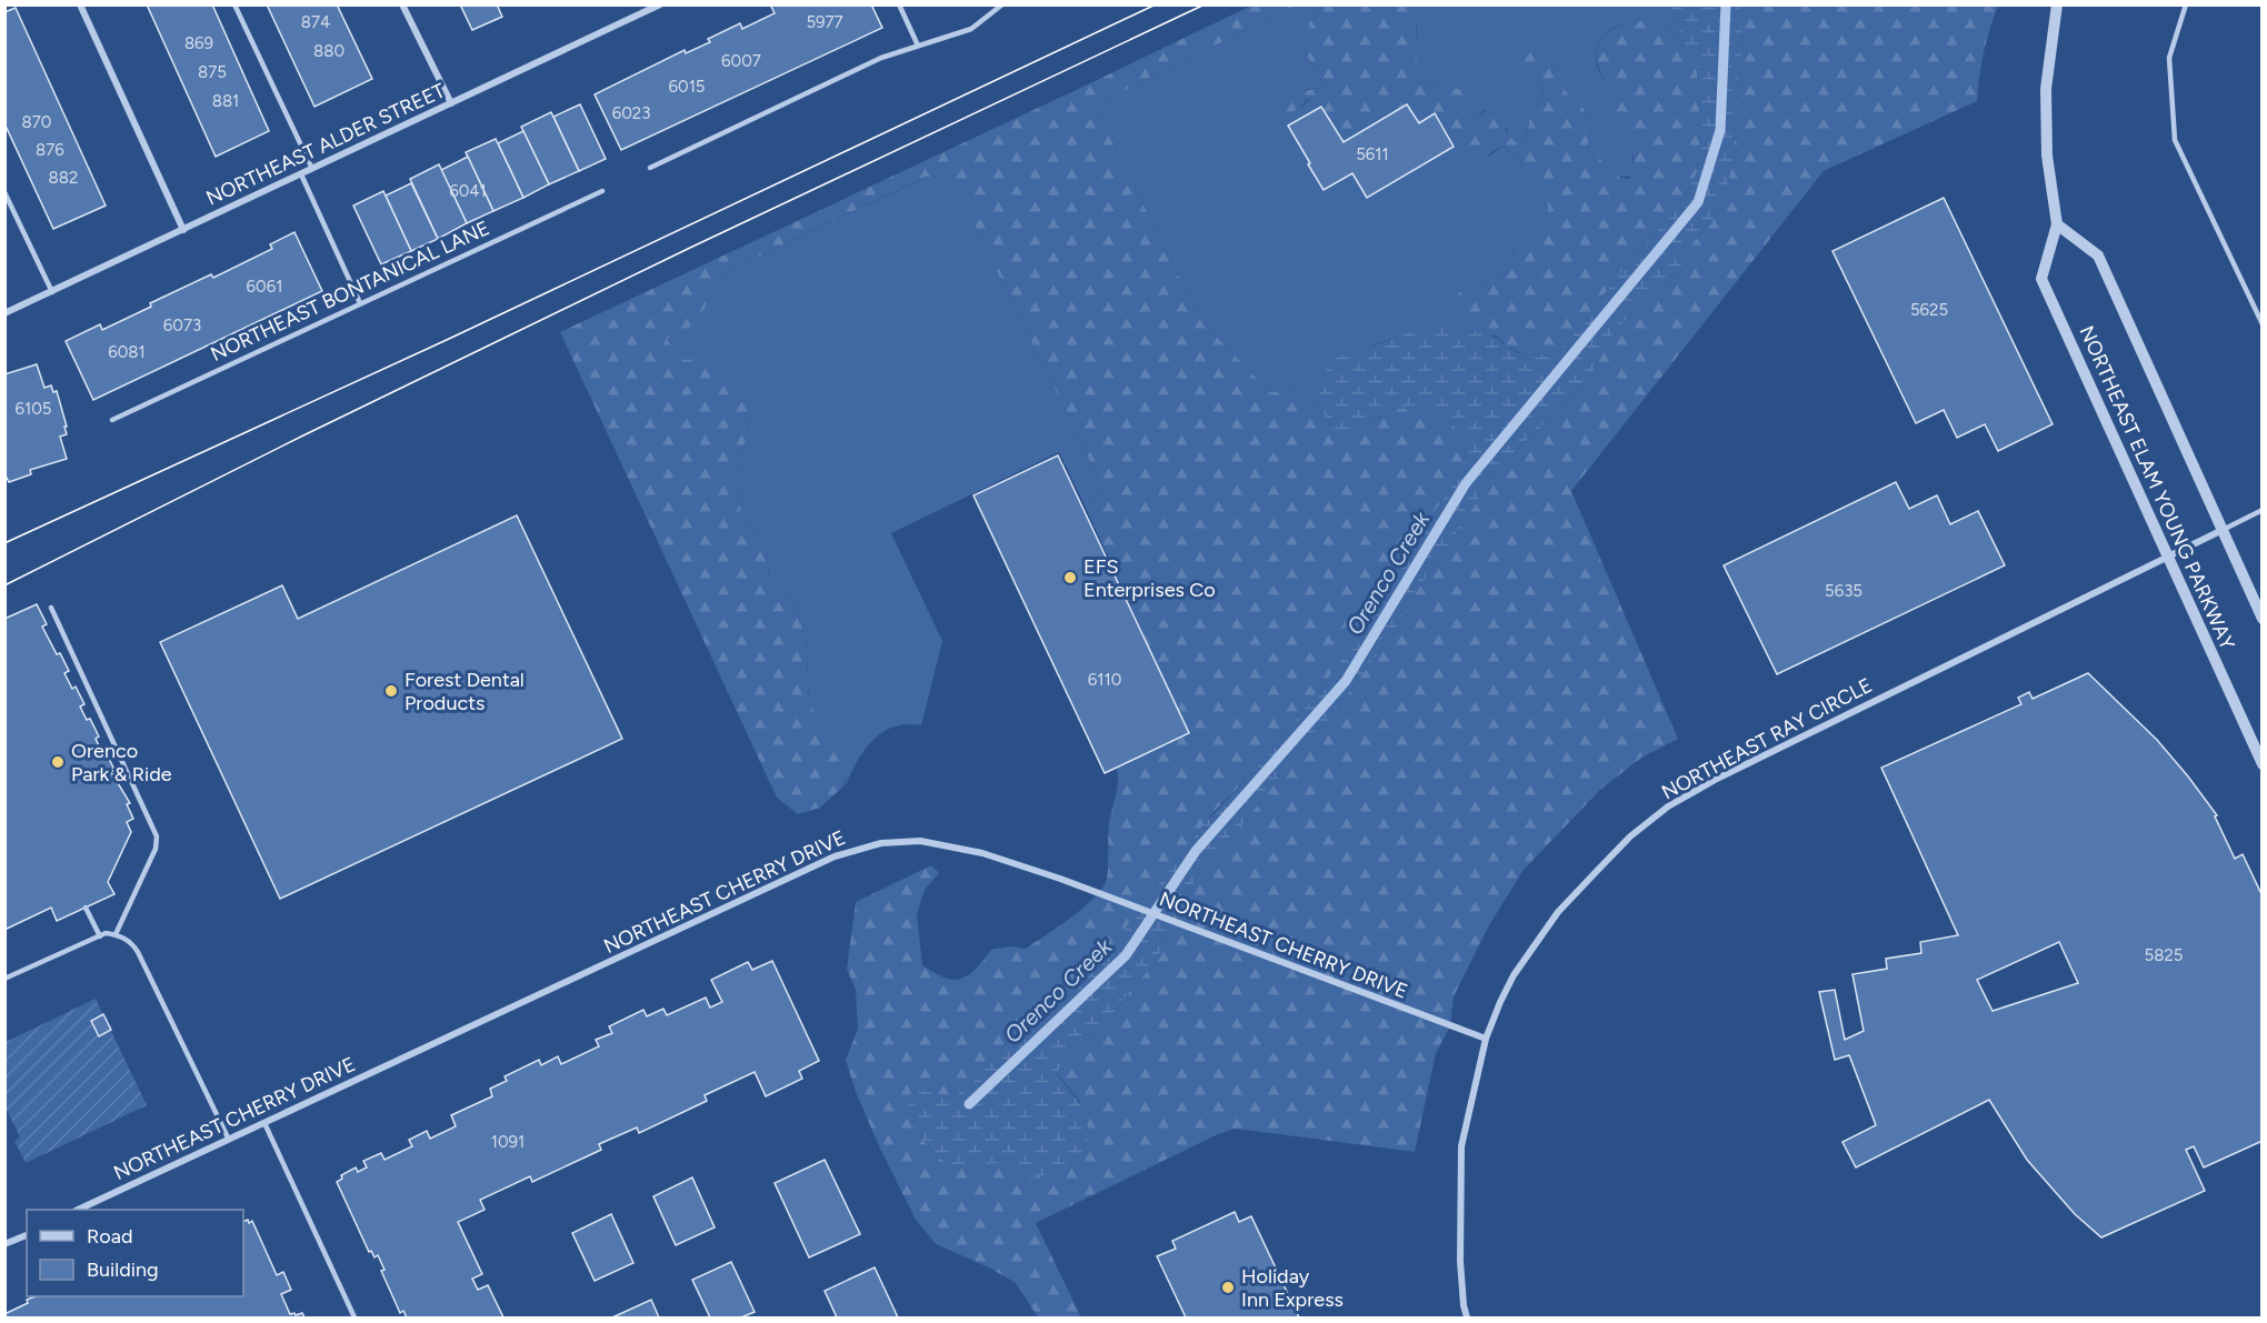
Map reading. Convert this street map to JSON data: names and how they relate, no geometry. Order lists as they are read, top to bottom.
{
  "streets": {
    "street": [
      "NORTHEAST ALDER STREET",
      "NORTHEAST ELAM YOUNG PARKWAY",
      "NORTHEAST RAY CIRCLE",
      "NORTHEAST CHERRY DRIVE"
    ],
    "lane": ["NORTHEAST BONTANICAL LANE"]
  },
  "crossings": [
    ["NORTHEAST ELAM YOUNG PARKWAY", "NORTHEAST RAY CIRCLE"],
    ["NORTHEAST RAY CIRCLE", "NORTHEAST CHERRY DRIVE"]
  ],
  "water": ["Orenco Creek"],
  "places": [
    "EFS Enterprises Co",
    "Forest Dental Products",
    "Orenco Park & Ride",
    "Holiday Inn Express"
  ],
  "house_numbers": [
    "874",
    "5977",
    "869",
    "880",
    "6007",
    "875",
    "6015",
    "881",
    "6023",
    "870",
    "876",
    "5611",
    "882",
    "6041",
    "6061",
    "5625",
    "6073",
    "6081",
    "6105",
    "5635",
    "6110",
    "5825",
    "1091"
  ],
  "legend": ["Road", "Building"]
}
